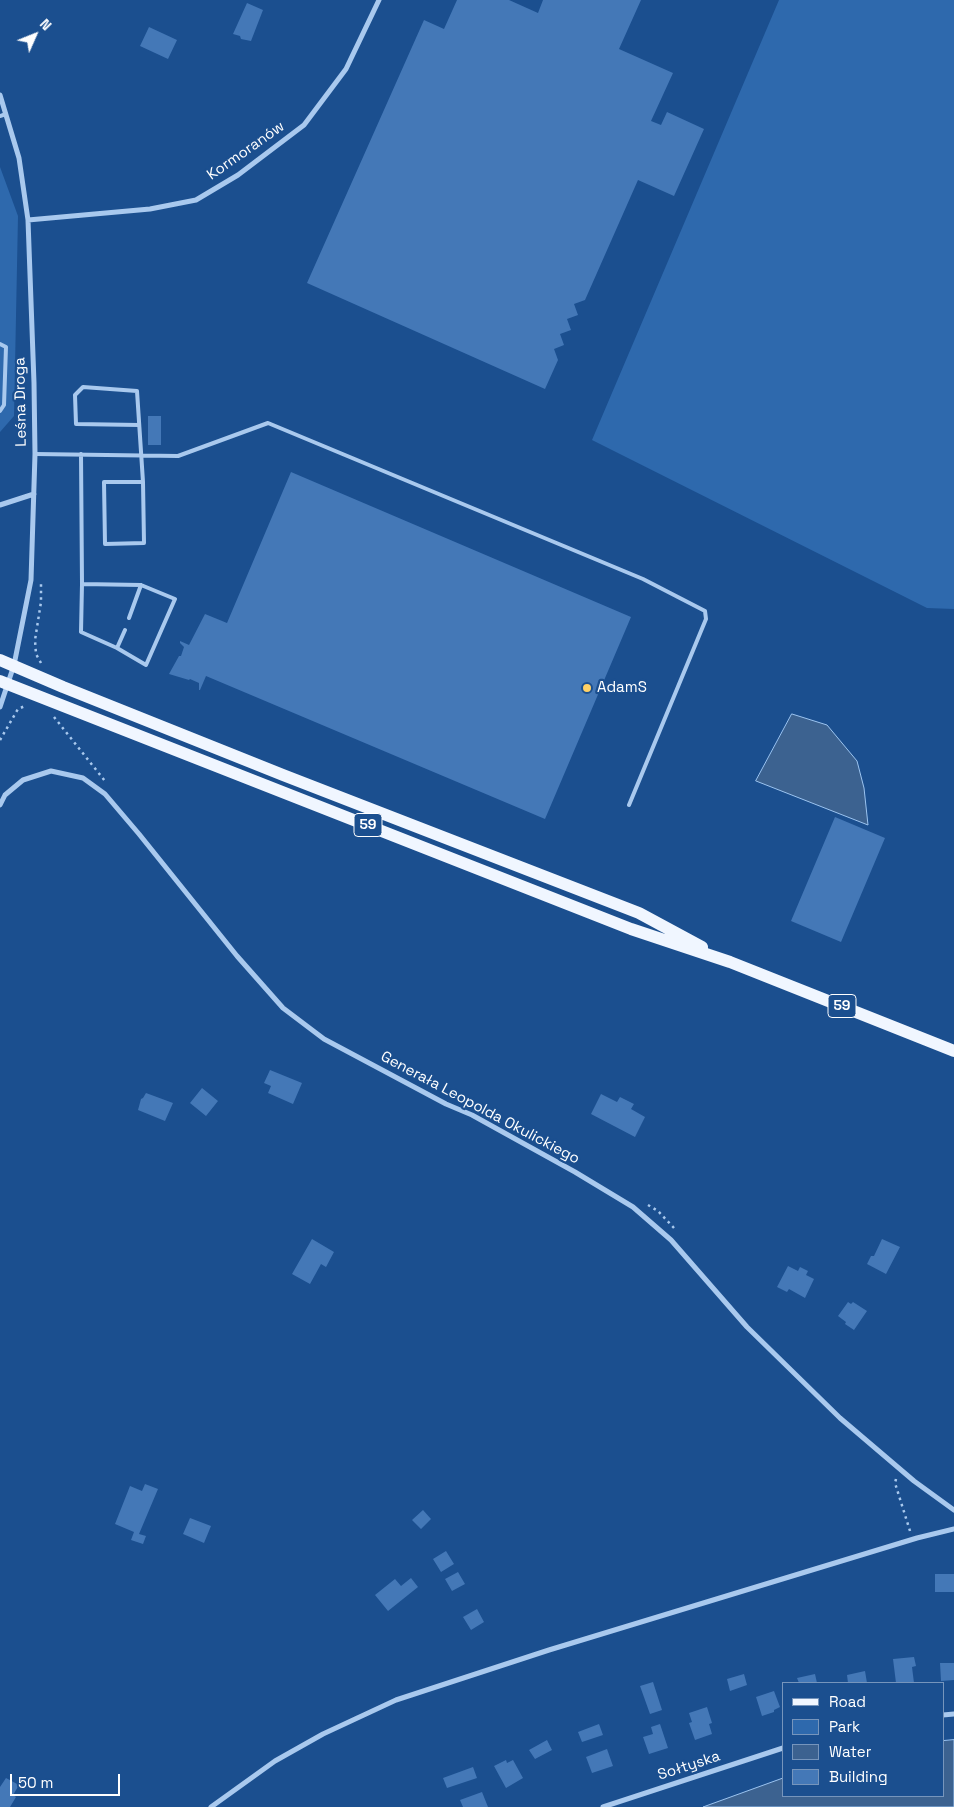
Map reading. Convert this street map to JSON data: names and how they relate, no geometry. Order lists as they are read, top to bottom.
{
  "streets": {
    "main road": ["59"],
    "street": [
      "Kormoranów",
      "Leśna Droga",
      "Generała Leopolda Okulickiego",
      "Sołtyska"
    ]
  },
  "crossings": [
    ["Kormoranów", "Leśna Droga"],
    ["Leśna Droga", "59"]
  ],
  "places": ["AdamS"],
  "legend": [
    "Road",
    "Park",
    "Water",
    "Building"
  ],
  "scale_bar": "50 m",
  "north": "top right"
}
